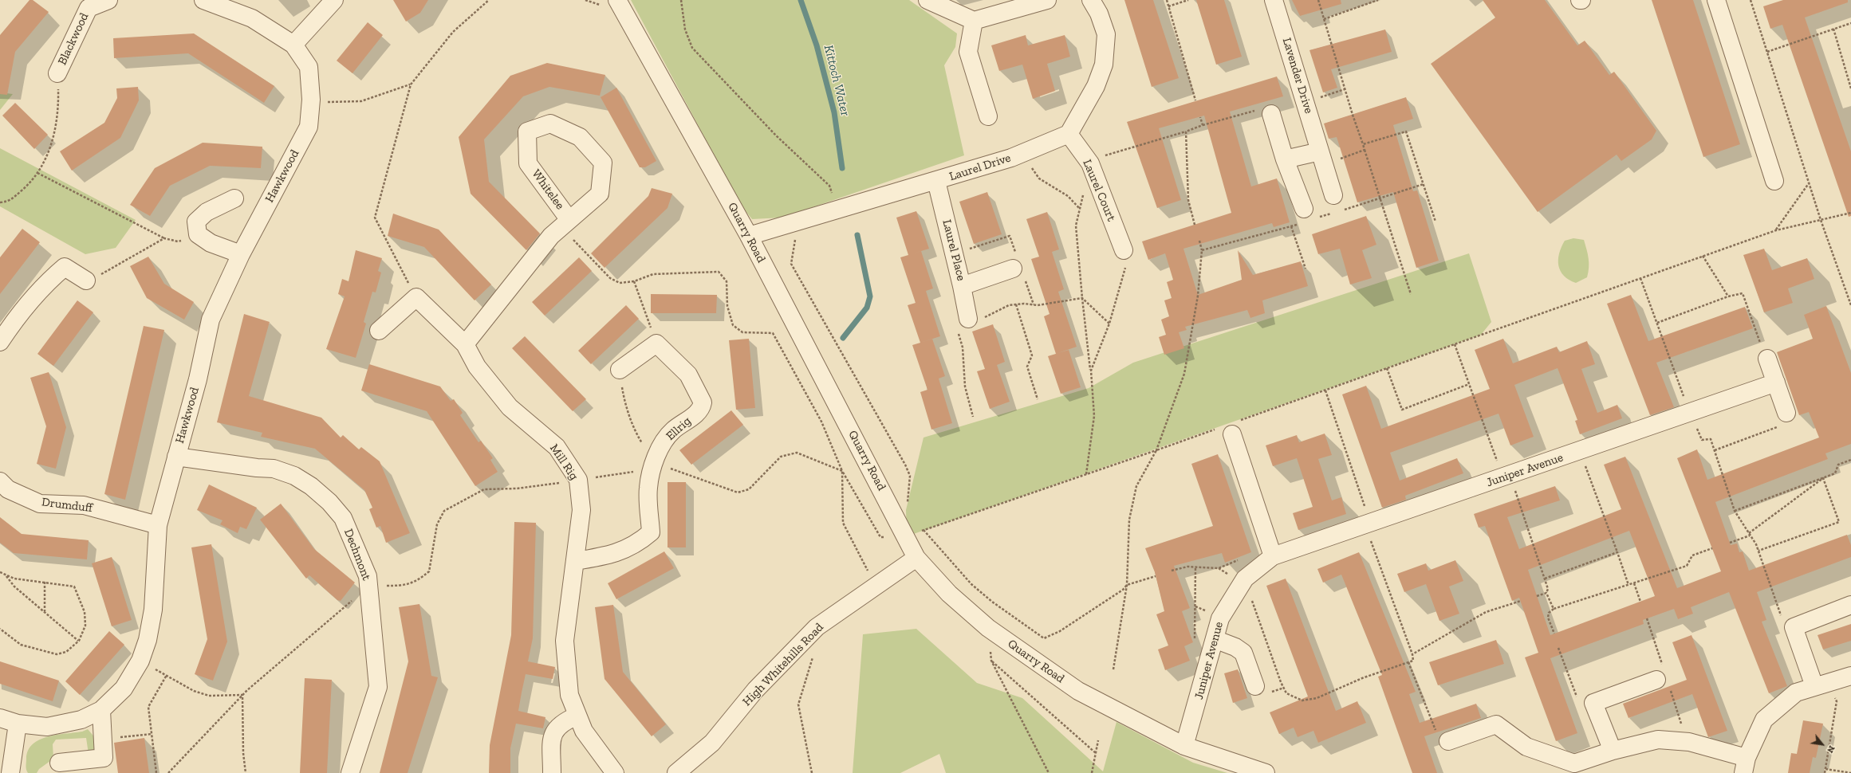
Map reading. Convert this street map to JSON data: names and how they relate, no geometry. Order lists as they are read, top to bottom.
{
  "streets": {
    "street": [
      "Blackwood",
      "Lavender Drive",
      "Laurel Drive",
      "Hawkwood",
      "Whitelee",
      "Laurel Court",
      "Quarry Road",
      "Laurel Place",
      "Ellrig",
      "Mill Rig",
      "Juniper Avenue",
      "Drumduff",
      "Dechmont",
      "High Whitehills Road"
    ]
  },
  "crossings": [
    ["Laurel Drive", "Laurel Court"],
    ["Laurel Drive", "Quarry Road"],
    ["Laurel Drive", "Laurel Place"],
    ["Hawkwood", "Drumduff"],
    ["Hawkwood", "Dechmont"],
    ["Whitelee", "Mill Rig"],
    ["Quarry Road", "Juniper Avenue"],
    ["Quarry Road", "High Whitehills Road"],
    ["Ellrig", "Mill Rig"]
  ],
  "water": ["Kittoch Water"],
  "north": "bottom right"
}
